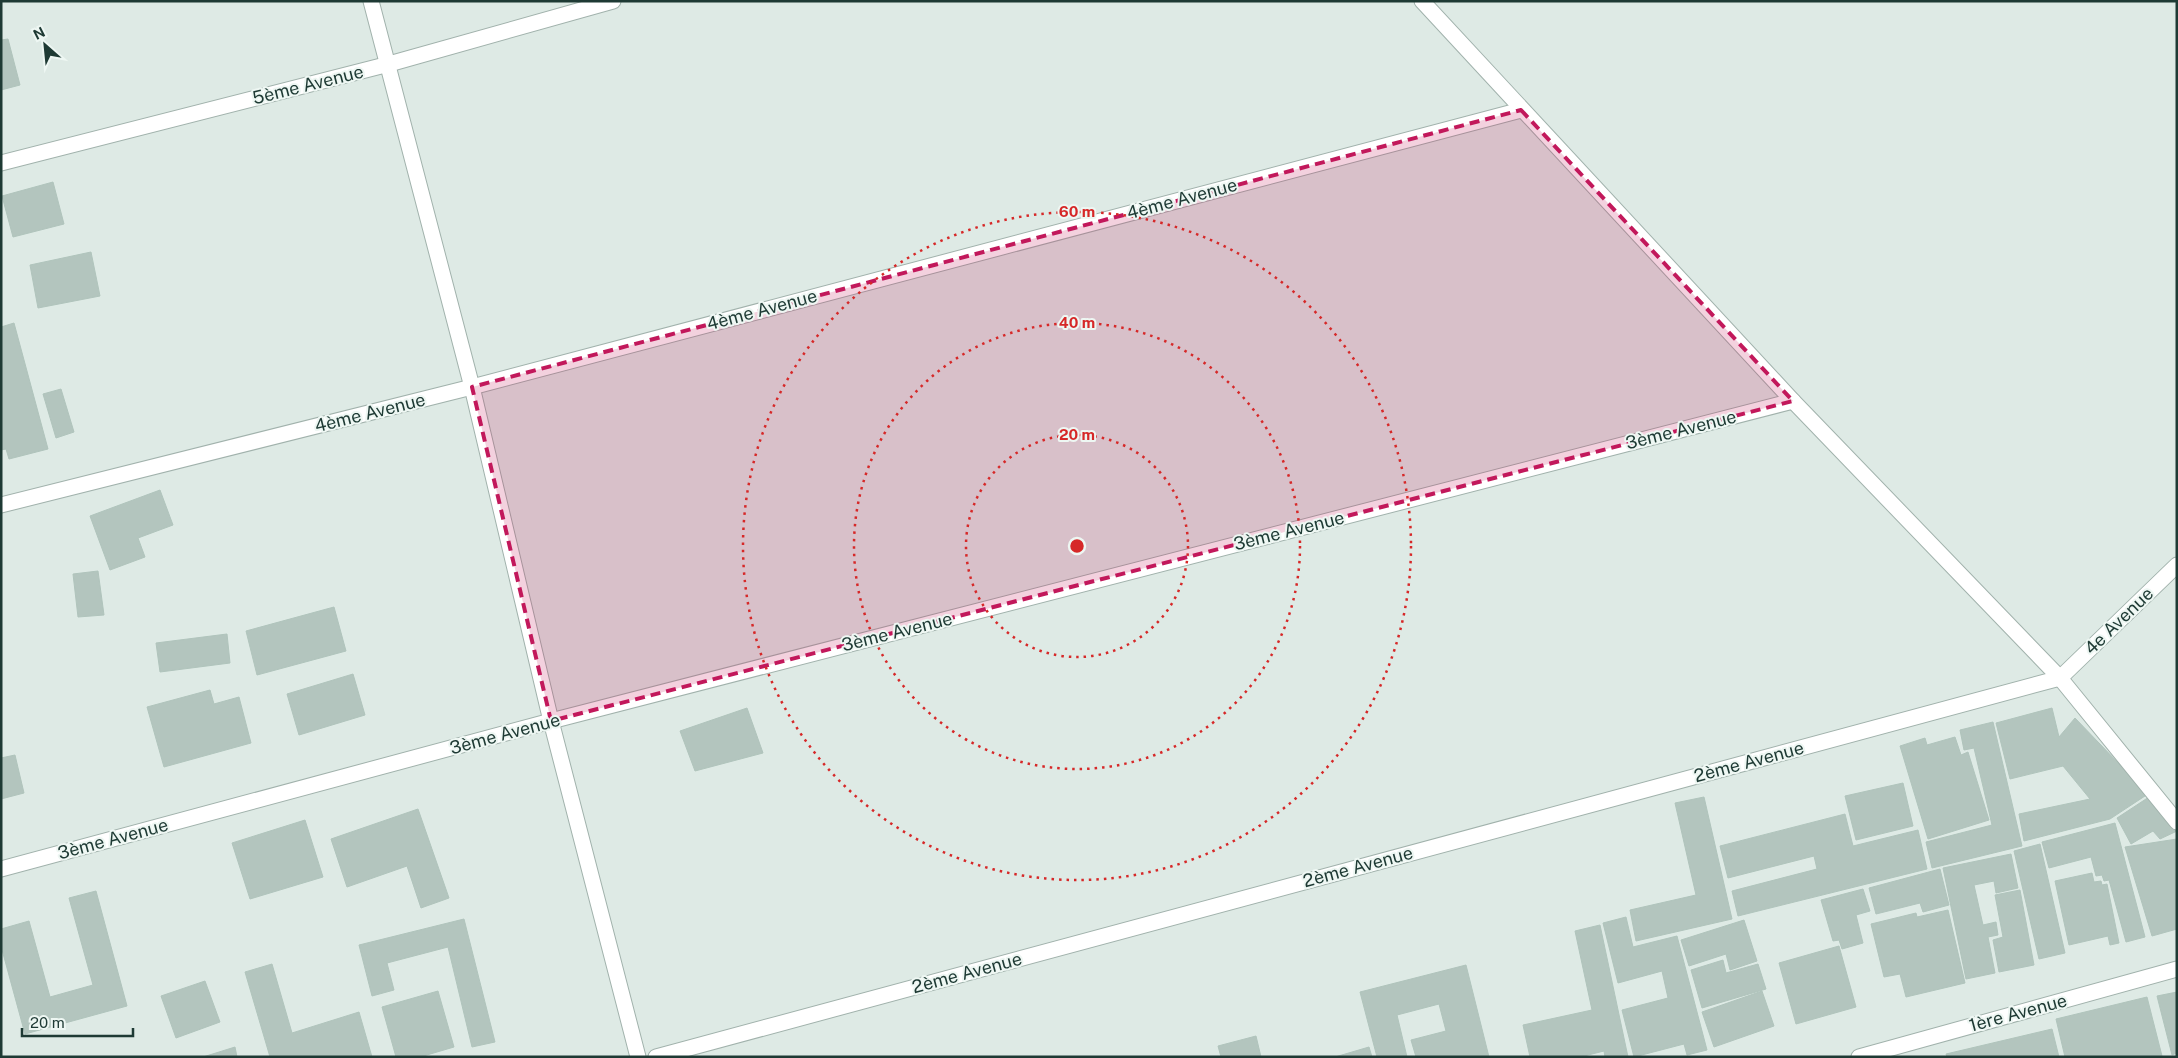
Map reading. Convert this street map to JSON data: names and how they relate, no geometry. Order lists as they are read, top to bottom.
{
  "streets": {
    "street": [
      "5ème Avenue",
      "4ème Avenue",
      "3ème Avenue",
      "4e Avenue",
      "2ème Avenue",
      "1ère Avenue"
    ]
  },
  "crossings": [
    ["4e Avenue", "2ème Avenue"]
  ],
  "scale_bar": "20 m",
  "north": "top left",
  "rings": ["60 m", "40 m", "20 m"]
}
